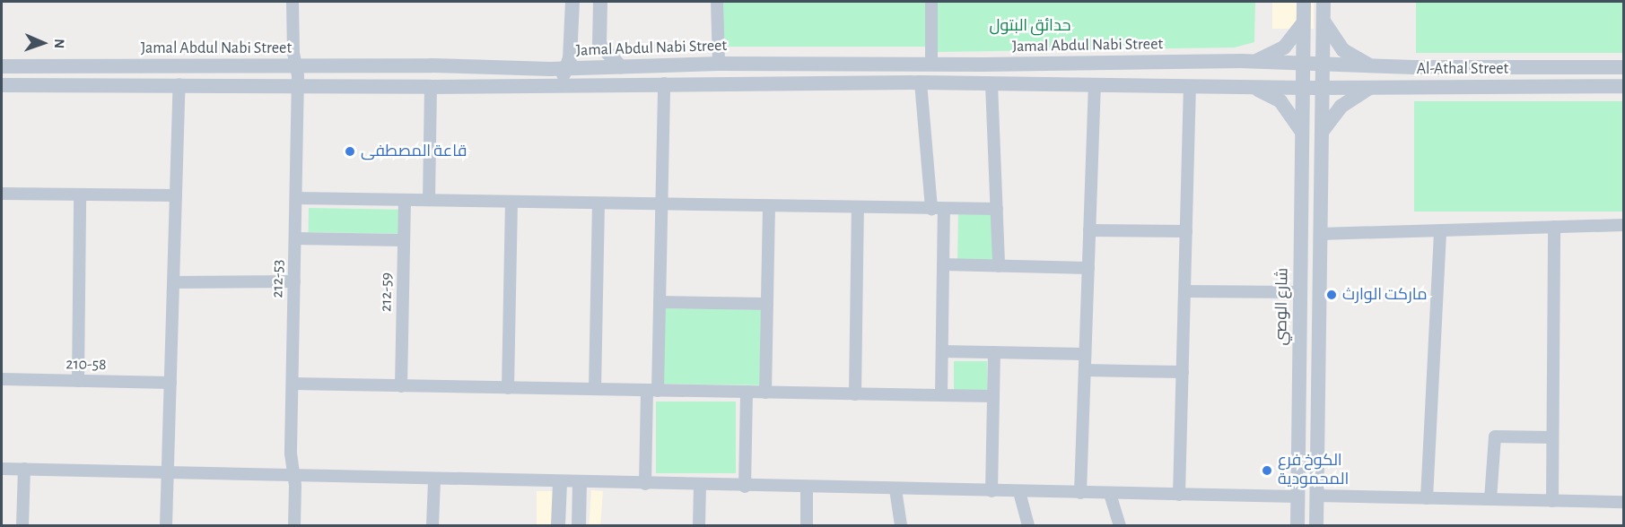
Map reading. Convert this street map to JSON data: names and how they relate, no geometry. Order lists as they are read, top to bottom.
{
  "streets": {
    "street": [
      "Jamal Abdul Nabi Street",
      "Al-Athal Street",
      "212-53",
      "212-59",
      "شارع الوصي",
      "210-58"
    ]
  },
  "crossings": [
    ["Jamal Abdul Nabi Street", "Al-Athal Street"],
    ["Jamal Abdul Nabi Street", "212-53"],
    ["Jamal Abdul Nabi Street", "شارع الوصي"],
    ["Al-Athal Street", "شارع الوصي"]
  ],
  "parks": ["حدائق البتول"],
  "places": ["قاعة المصطفى", "ماركت الوارث", "الكوخ فرع المحمودية"],
  "north": "right"
}
